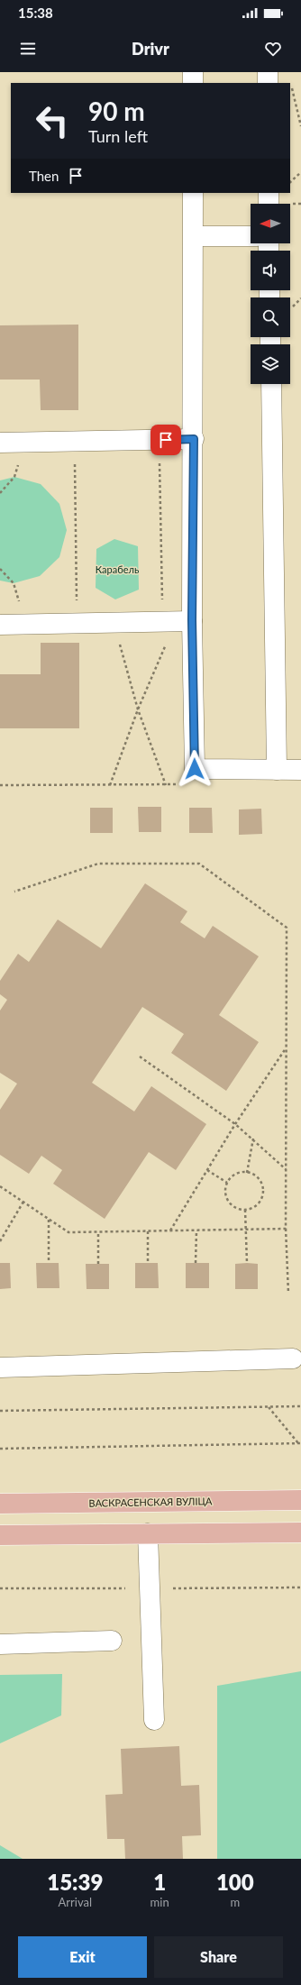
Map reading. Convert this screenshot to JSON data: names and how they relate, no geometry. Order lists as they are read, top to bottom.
{
  "streets": {
    "main road": ["ВАСКРАСЕНСКАЯ ВУЛІЦА"]
  },
  "parks": ["Карабель"],
  "north": "left",
  "page": {
    "status": "15:38",
    "header": "Drivr",
    "turn": ["90 m", "Turn left"],
    "then": "Then",
    "eta": [
      "15:39",
      "Arrival",
      "1",
      "min",
      "100",
      "m"
    ],
    "buttons": ["Exit", "Share"]
  }
}
